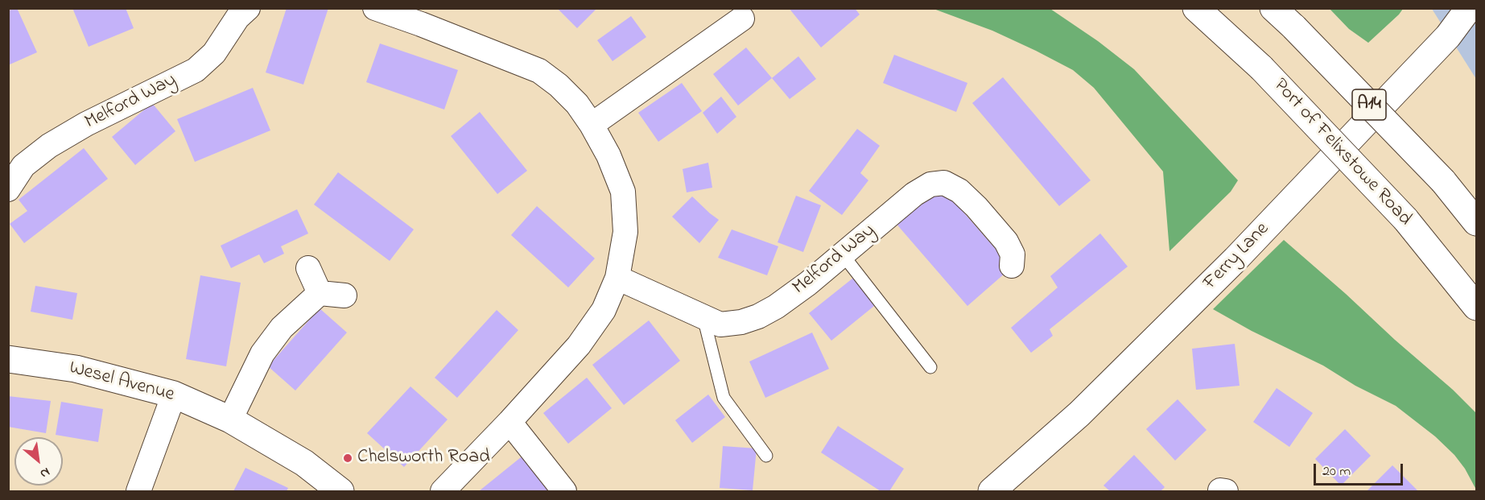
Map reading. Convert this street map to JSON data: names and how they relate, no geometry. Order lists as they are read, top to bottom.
{
  "streets": {
    "main road": [
      "A14",
      "Port of Felixstowe Road",
      "Ferry Lane",
      "Wesel Avenue"
    ],
    "street": ["Melford Way"]
  },
  "places": ["Chelsworth Road"],
  "scale_bar": "20 m",
  "north": "bottom right"
}
